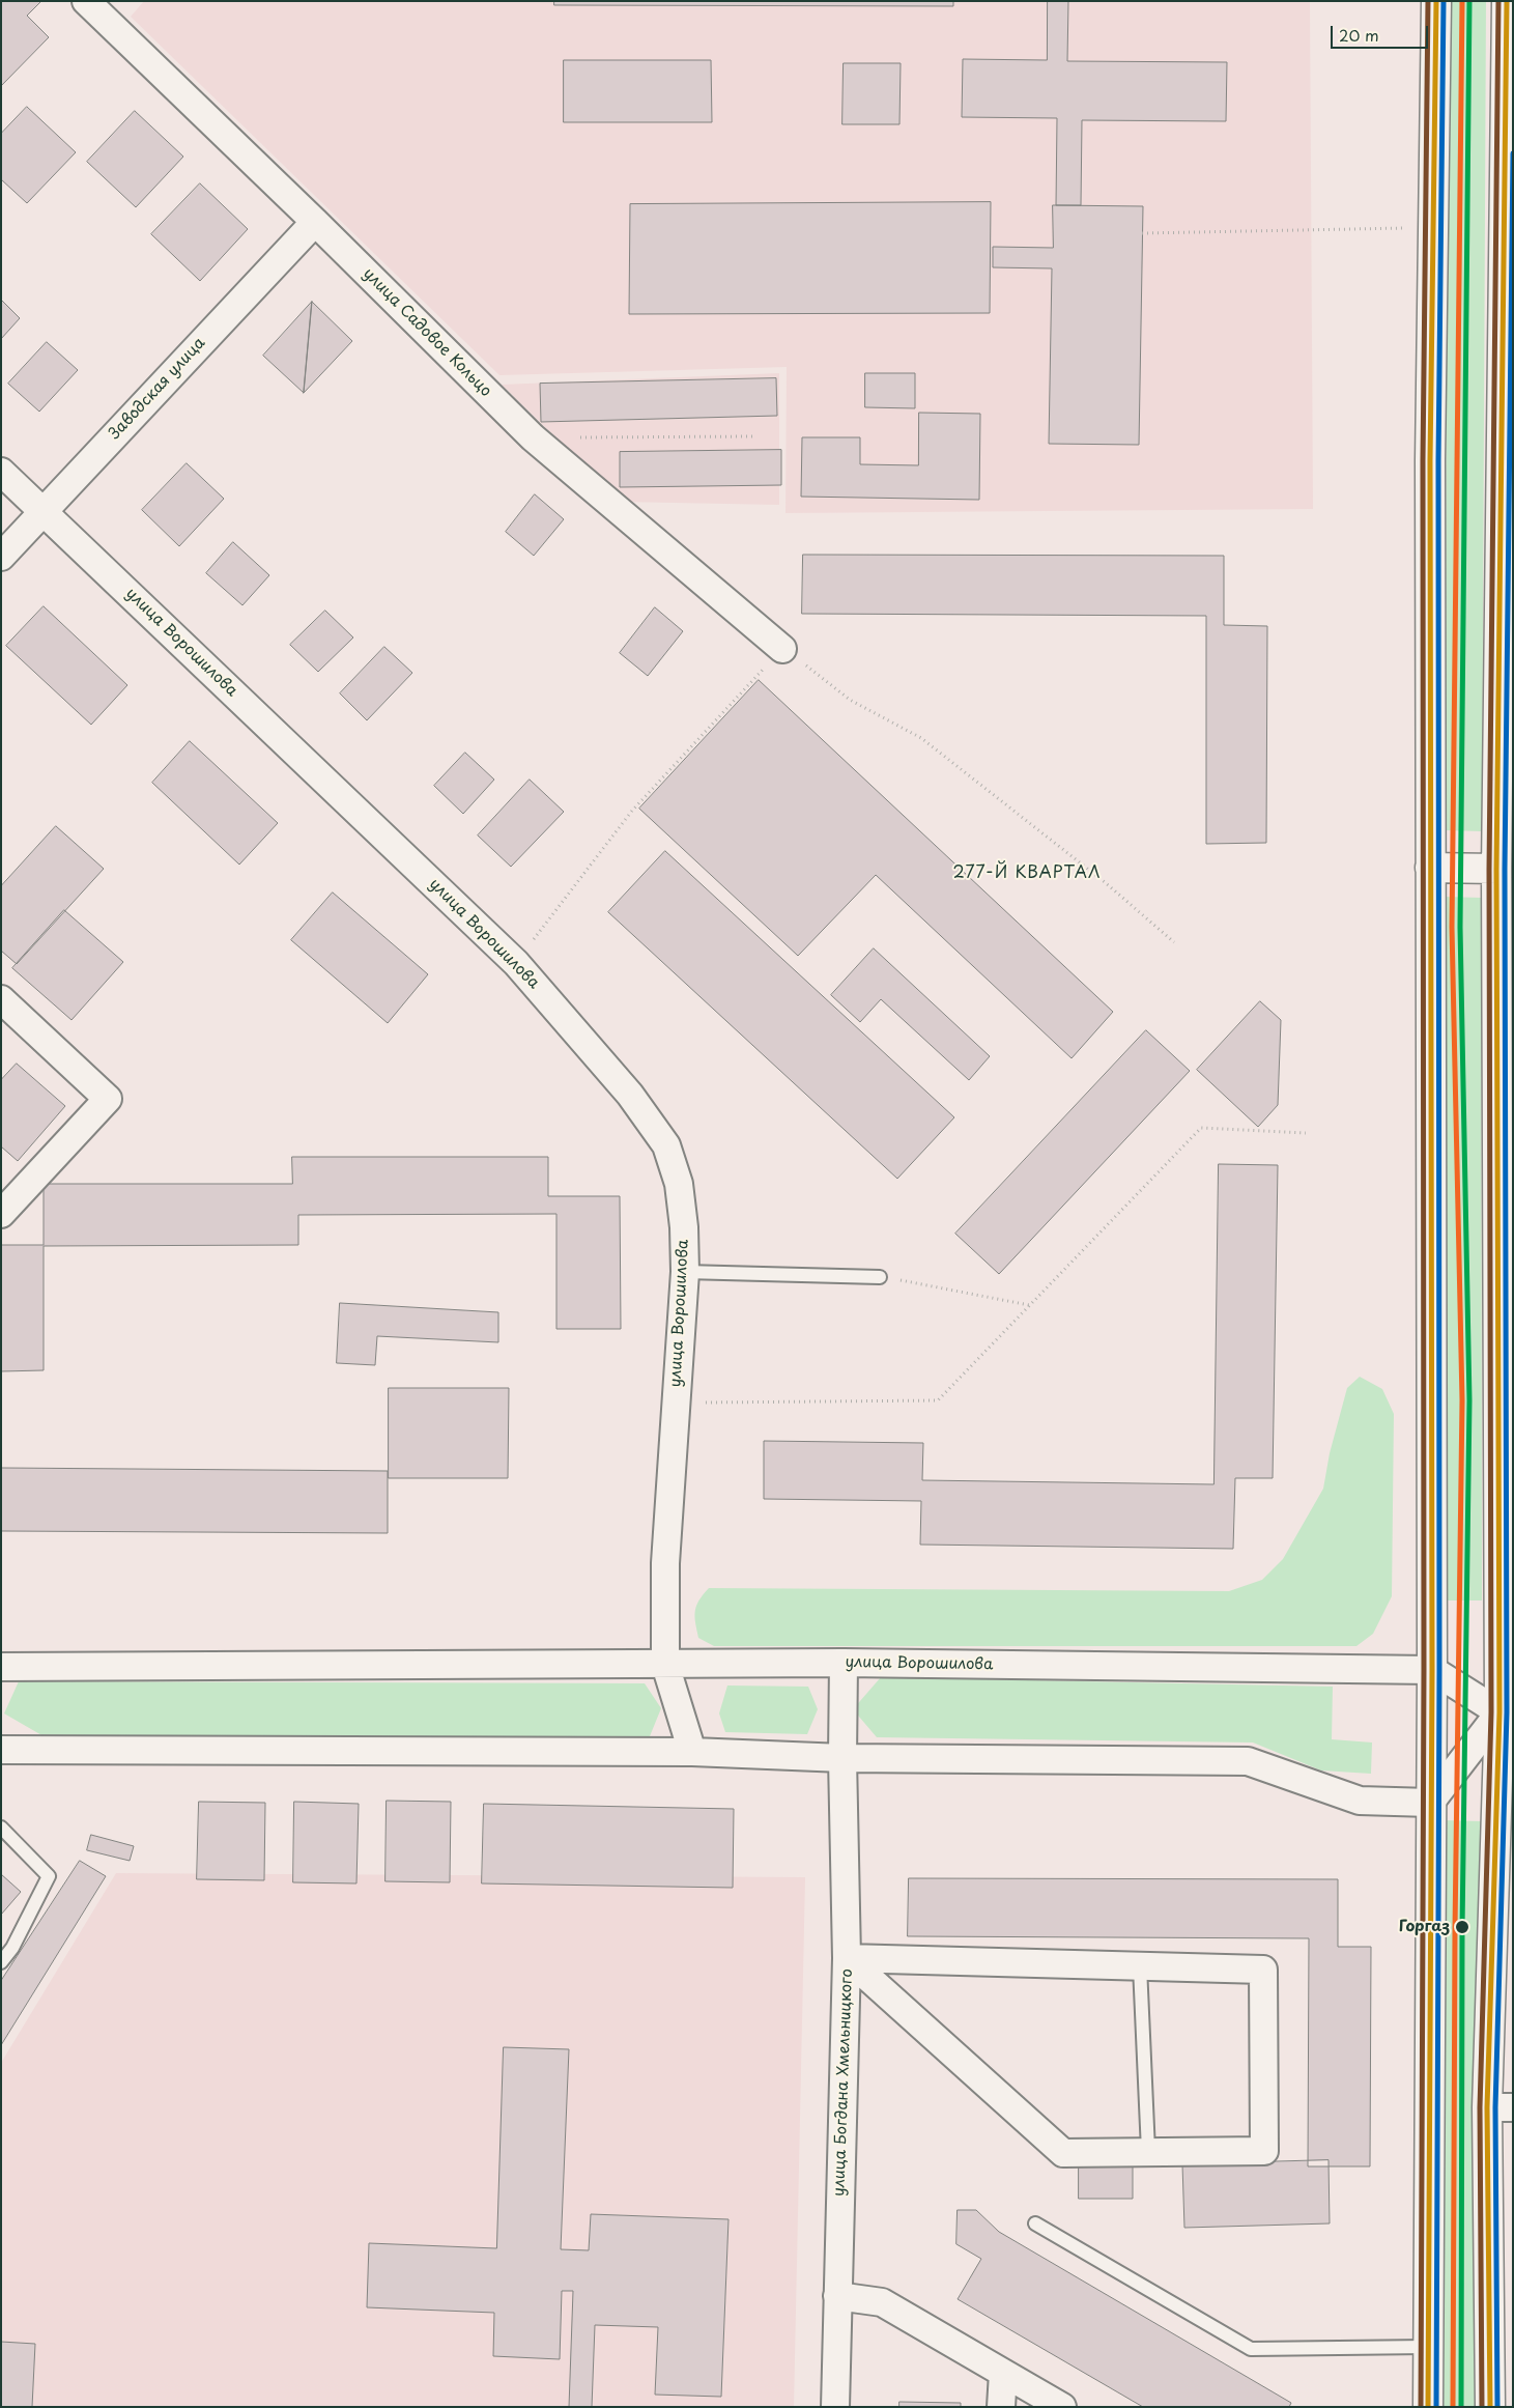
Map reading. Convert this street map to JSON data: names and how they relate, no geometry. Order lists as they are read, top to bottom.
{
  "streets": {
    "street": [
      "улица Садовое Кольцо",
      "Заводская улица",
      "улица Ворошилова",
      "улица Богдана Хмельницкого"
    ]
  },
  "crossings": [
    ["улица Садовое Кольцо", "Заводская улица"],
    ["Заводская улица", "улица Ворошилова"],
    ["улица Ворошилова", "улица Богдана Хмельницкого"]
  ],
  "districts": ["277-Й КВАРТАЛ"],
  "places": ["Горгаз"],
  "scale_bar": "20 m"
}
